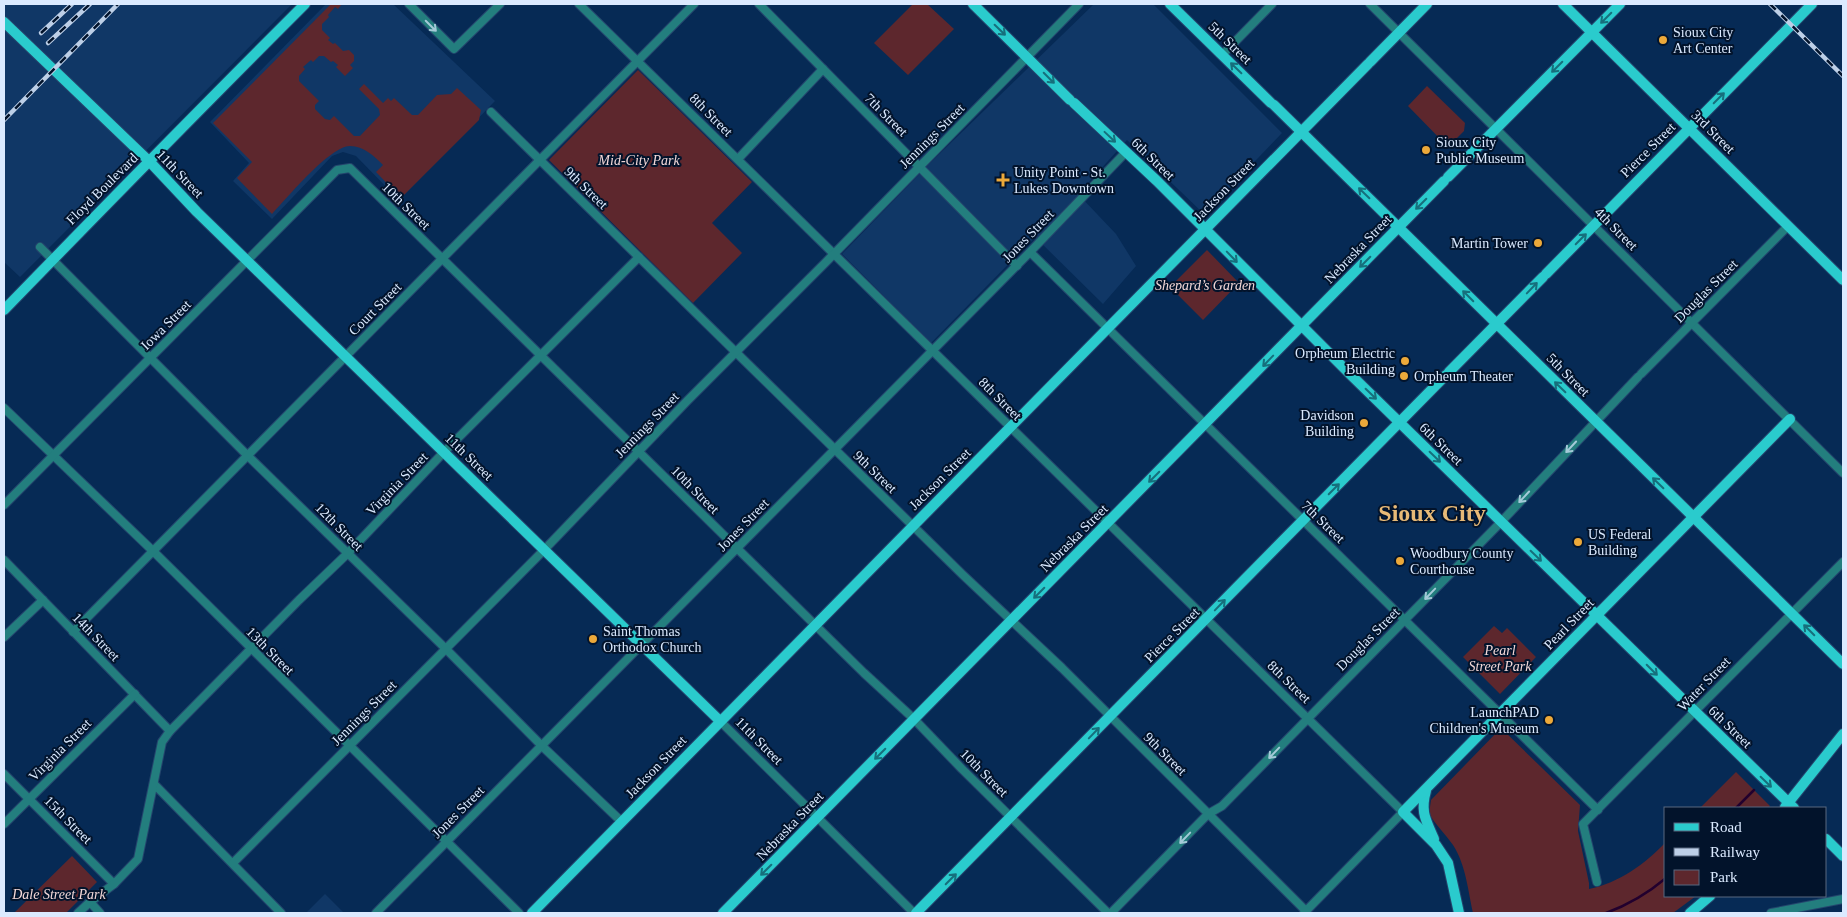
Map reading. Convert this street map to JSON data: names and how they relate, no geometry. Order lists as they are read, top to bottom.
{
  "streets": {
    "main road": [
      "5th Street",
      "3rd Street",
      "Pierce Street",
      "6th Street",
      "11th Street",
      "Floyd Boulevard",
      "Jackson Street",
      "Nebraska Street",
      "Pearl Street"
    ],
    "street": [
      "8th Street",
      "7th Street",
      "Jennings Street",
      "9th Street",
      "10th Street",
      "4th Street",
      "Jones Street",
      "Douglas Street",
      "Court Street",
      "Iowa Street",
      "Virginia Street",
      "12th Street",
      "14th Street",
      "13th Street",
      "Water Street",
      "15th Street"
    ]
  },
  "crossings": [
    ["5th Street", "Pierce Street"],
    ["5th Street", "Jackson Street"],
    ["5th Street", "Nebraska Street"],
    ["5th Street", "Douglas Street"],
    ["5th Street", "Pearl Street"],
    ["5th Street", "Water Street"],
    ["8th Street", "Jennings Street"],
    ["8th Street", "Pierce Street"],
    ["8th Street", "Jackson Street"],
    ["8th Street", "Jones Street"],
    ["8th Street", "Nebraska Street"],
    ["8th Street", "Douglas Street"],
    ["8th Street", "Court Street"],
    ["8th Street", "Pearl Street"],
    ["7th Street", "Jennings Street"],
    ["7th Street", "Pierce Street"],
    ["7th Street", "Jackson Street"],
    ["7th Street", "Jones Street"],
    ["7th Street", "Nebraska Street"],
    ["7th Street", "Douglas Street"],
    ["7th Street", "Pearl Street"],
    ["7th Street", "Water Street"],
    ["3rd Street", "Pierce Street"],
    ["3rd Street", "Nebraska Street"],
    ["3rd Street", "Douglas Street"],
    ["Jennings Street", "6th Street"],
    ["Jennings Street", "11th Street"],
    ["Jennings Street", "9th Street"],
    ["Jennings Street", "10th Street"],
    ["Jennings Street", "12th Street"],
    ["Jennings Street", "13th Street"],
    ["Pierce Street", "6th Street"],
    ["Pierce Street", "11th Street"],
    ["Pierce Street", "9th Street"],
    ["Pierce Street", "10th Street"],
    ["Pierce Street", "4th Street"],
    ["6th Street", "Jackson Street"],
    ["6th Street", "Jones Street"],
    ["6th Street", "Nebraska Street"],
    ["6th Street", "Douglas Street"],
    ["6th Street", "Pearl Street"],
    ["6th Street", "Water Street"],
    ["11th Street", "Floyd Boulevard"],
    ["11th Street", "Jackson Street"],
    ["11th Street", "Jones Street"],
    ["11th Street", "Nebraska Street"],
    ["11th Street", "Court Street"],
    ["11th Street", "Iowa Street"],
    ["11th Street", "Virginia Street"],
    ["9th Street", "Jackson Street"],
    ["9th Street", "Jones Street"],
    ["9th Street", "Nebraska Street"],
    ["9th Street", "Douglas Street"],
    ["9th Street", "Court Street"],
    ["9th Street", "Virginia Street"],
    ["9th Street", "Pearl Street"],
    ["Floyd Boulevard", "12th Street"],
    ["Jackson Street", "10th Street"],
    ["Jackson Street", "4th Street"],
    ["Jackson Street", "12th Street"],
    ["10th Street", "Jones Street"],
    ["10th Street", "Nebraska Street"],
    ["10th Street", "Douglas Street"],
    ["10th Street", "Court Street"],
    ["10th Street", "Iowa Street"],
    ["10th Street", "Virginia Street"],
    ["4th Street", "Nebraska Street"],
    ["4th Street", "Douglas Street"],
    ["4th Street", "Pearl Street"],
    ["Jones Street", "12th Street"],
    ["Jones Street", "13th Street"],
    ["Court Street", "12th Street"],
    ["Court Street", "14th Street"],
    ["Court Street", "13th Street"],
    ["Iowa Street", "12th Street"],
    ["Iowa Street", "13th Street"],
    ["Virginia Street", "12th Street"],
    ["Virginia Street", "14th Street"],
    ["Virginia Street", "13th Street"],
    ["Virginia Street", "15th Street"]
  ],
  "one_way": [
    "5th Street",
    "Pierce Street",
    "6th Street",
    "Nebraska Street",
    "Douglas Street"
  ],
  "districts": ["Sioux City"],
  "parks": [
    "Mid-City Park",
    "Shepard’s Garden",
    "Pearl Street Park",
    "Dale Street Park"
  ],
  "places": {
    "other": [
      "Sioux City Art Center",
      "Sioux City Public Museum",
      "Martin Tower",
      "Orpheum Electric Building",
      "Orpheum Theater",
      "Davidson Building",
      "US Federal Building",
      "Woodbury County Courthouse",
      "Saint Thomas Orthodox Church",
      "LaunchPAD Children's Museum"
    ],
    "health": ["Unity Point - St. Lukes Downtown"]
  },
  "legend": ["Road", "Railway", "Park"]
}
